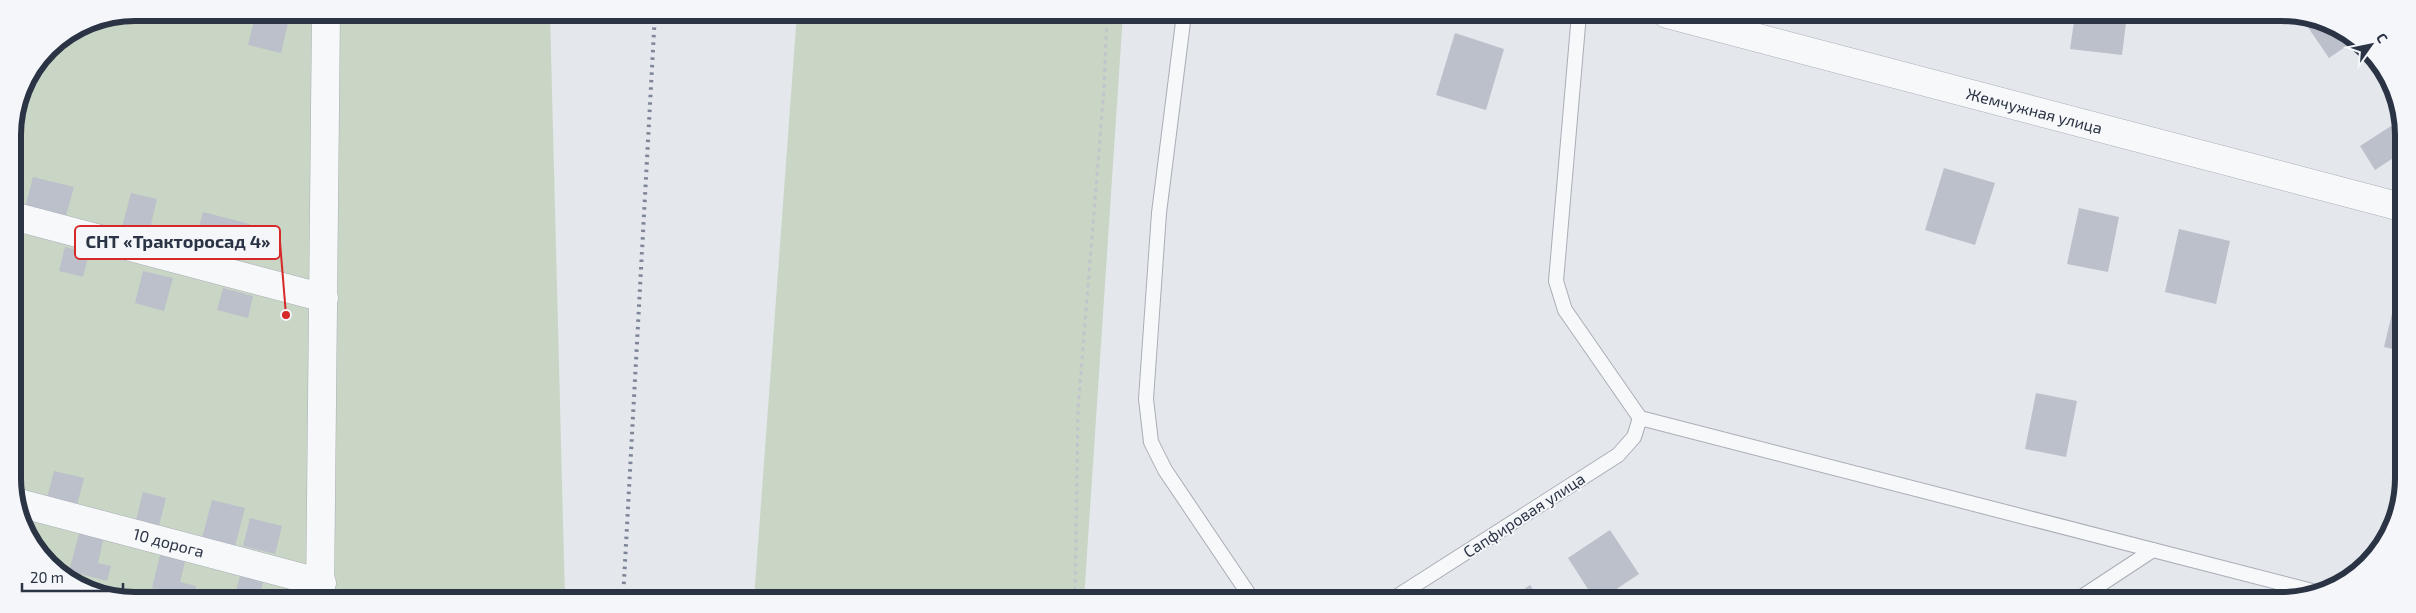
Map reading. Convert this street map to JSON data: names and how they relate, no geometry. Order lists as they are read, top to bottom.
{
  "streets": {
    "street": ["Жемчужная улица", "10 дорога"],
    "lane": ["Сапфировая улица"]
  },
  "places": ["СНТ «Тракторосад 4»"],
  "scale_bar": "20 m",
  "north": "top right"
}
